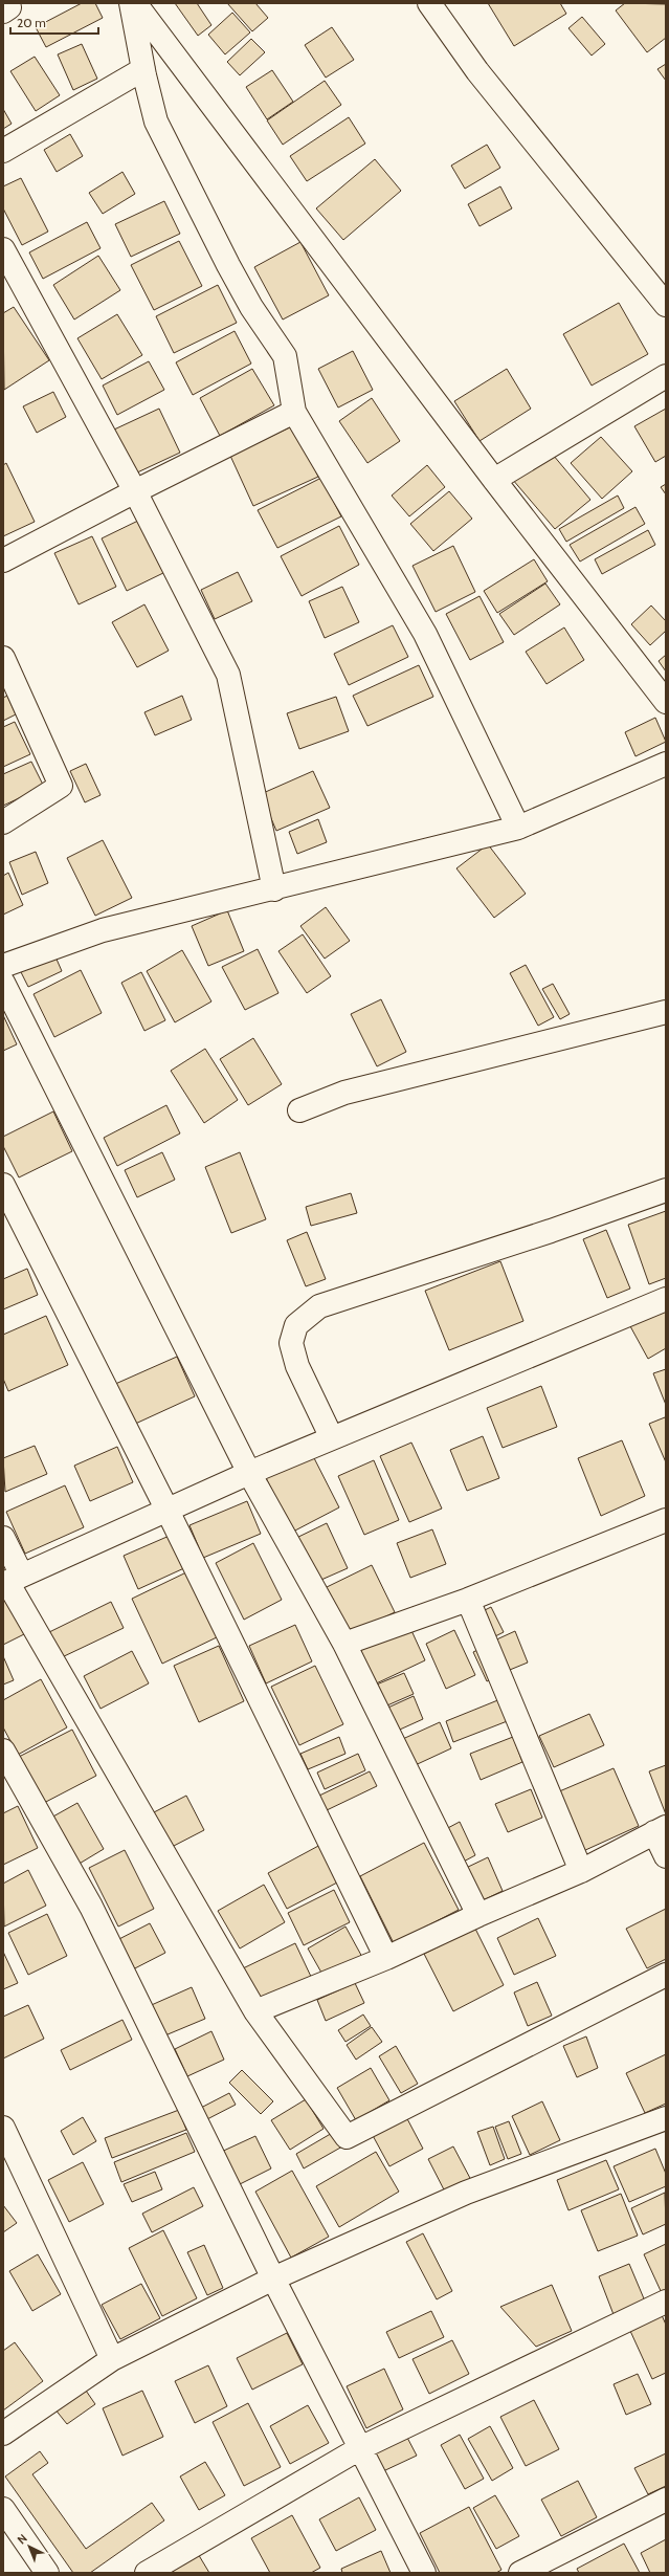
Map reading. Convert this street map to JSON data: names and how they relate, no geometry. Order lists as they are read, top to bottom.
{
  "scale_bar": "20 m",
  "north": "top left"
}
